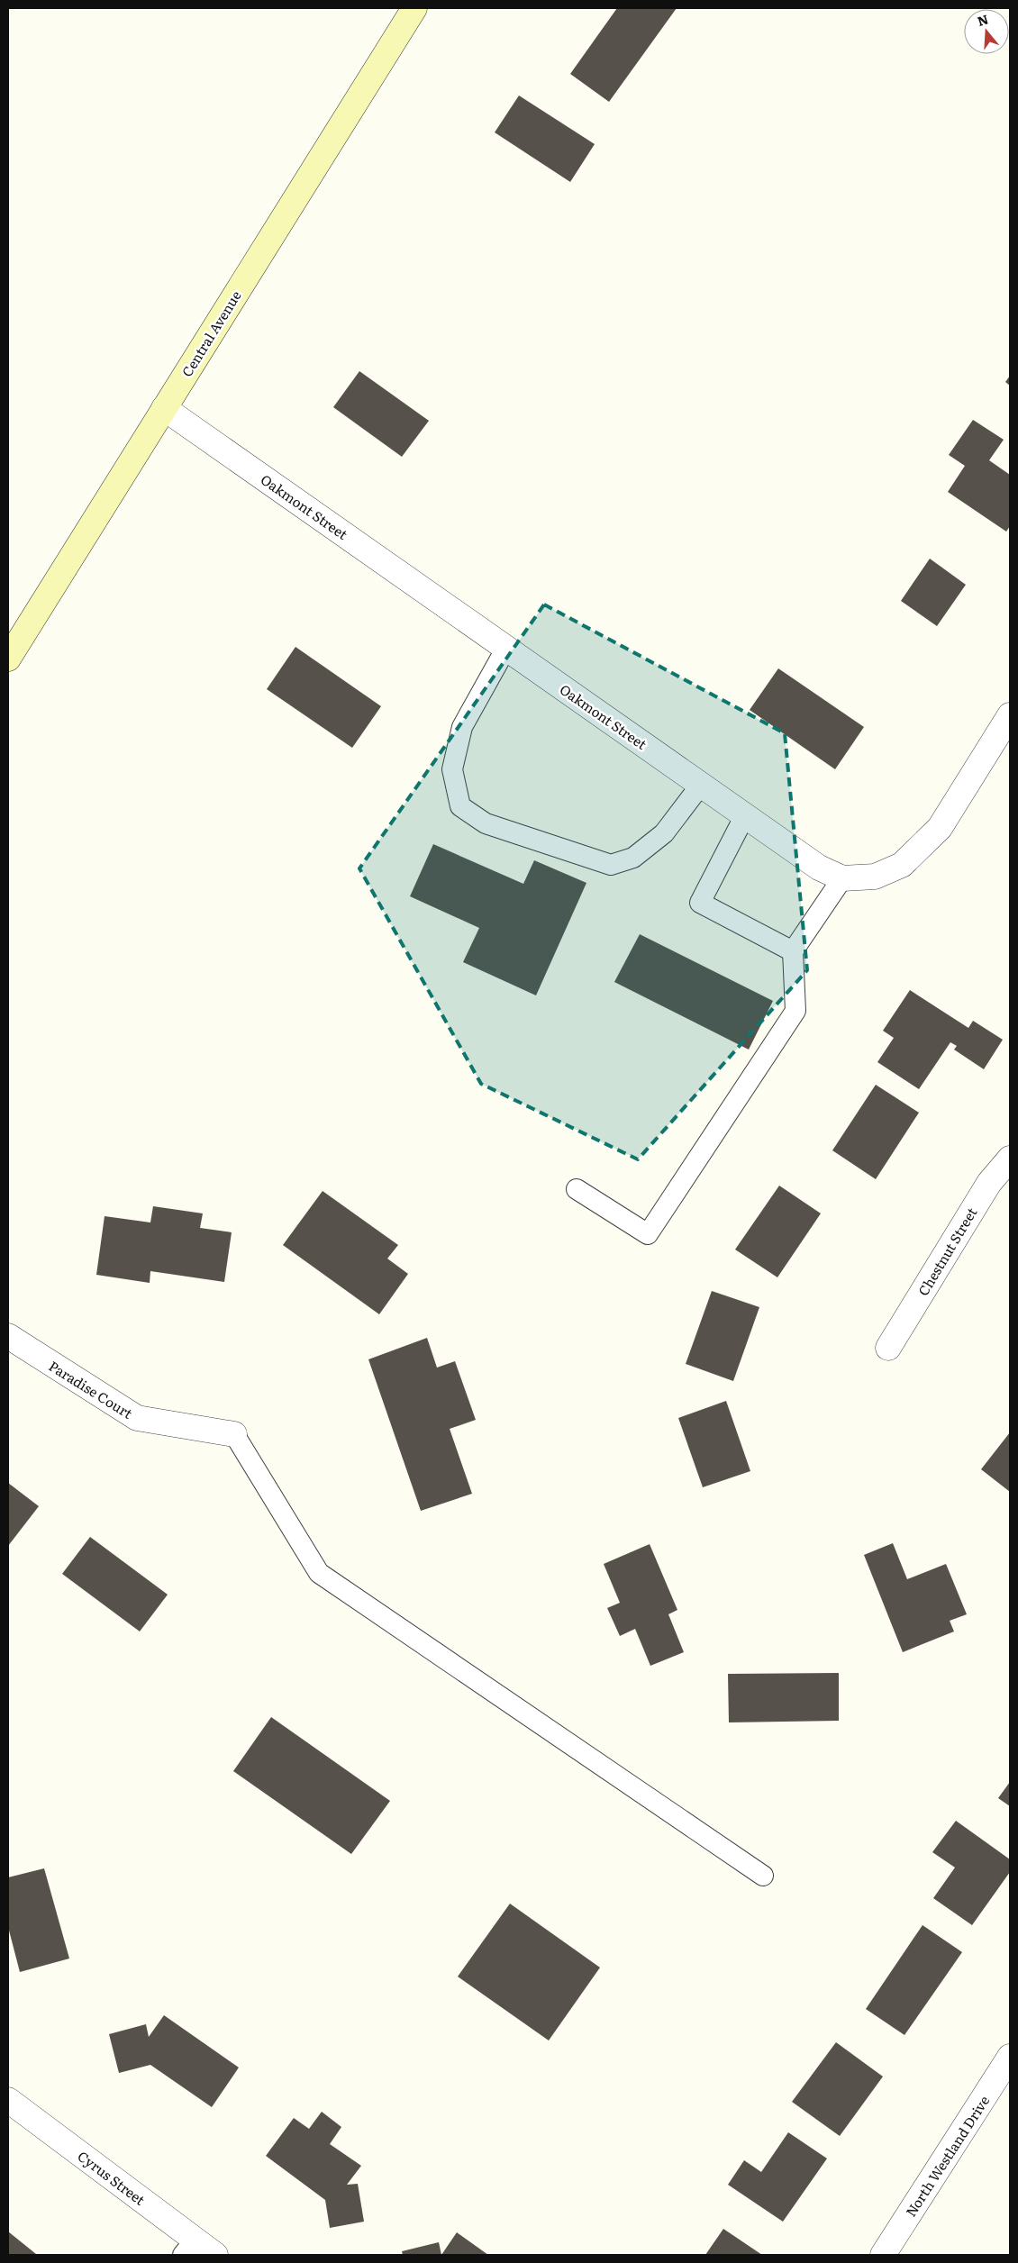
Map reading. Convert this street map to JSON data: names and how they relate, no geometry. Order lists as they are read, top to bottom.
{
  "streets": {
    "street": [
      "Central Avenue",
      "Oakmont Street",
      "Chestnut Street",
      "Paradise Court",
      "North Westland Drive",
      "Cyrus Street"
    ]
  },
  "crossings": [
    ["Central Avenue", "Oakmont Street"]
  ],
  "north": "top"
}
